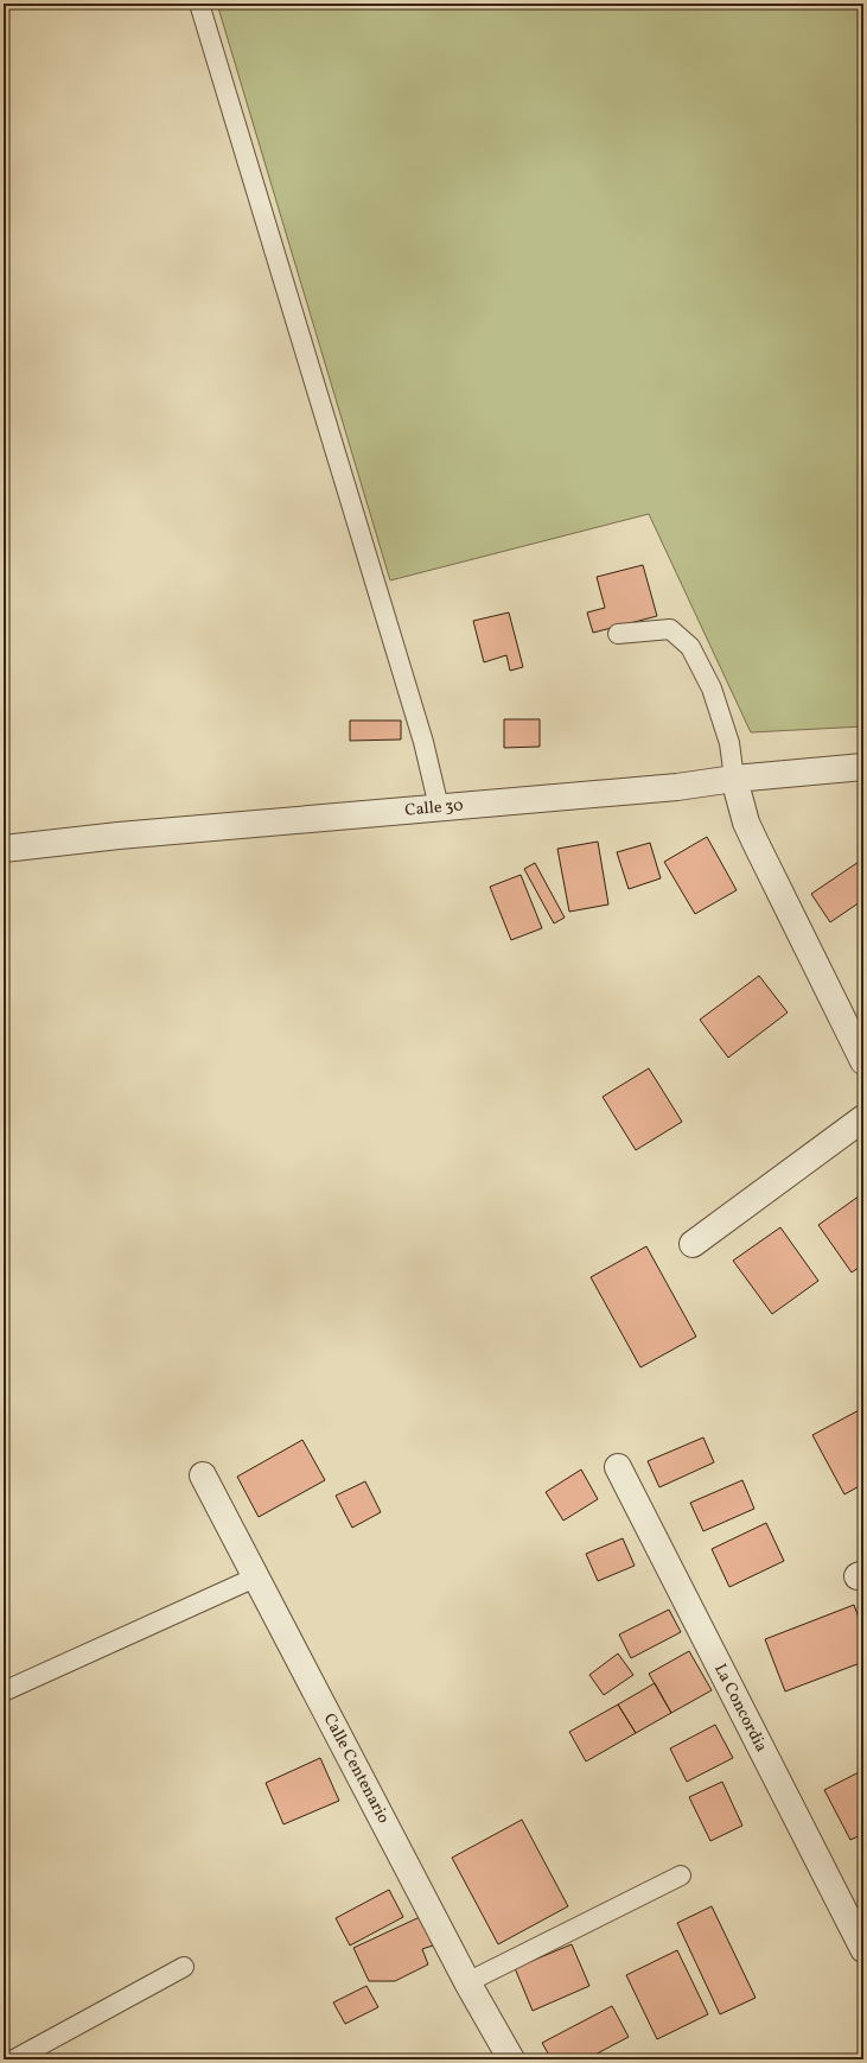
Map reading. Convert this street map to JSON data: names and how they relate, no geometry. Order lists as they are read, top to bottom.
{
  "streets": {
    "street": ["Calle 30", "La Concordia", "Calle Centenario"]
  }
}
